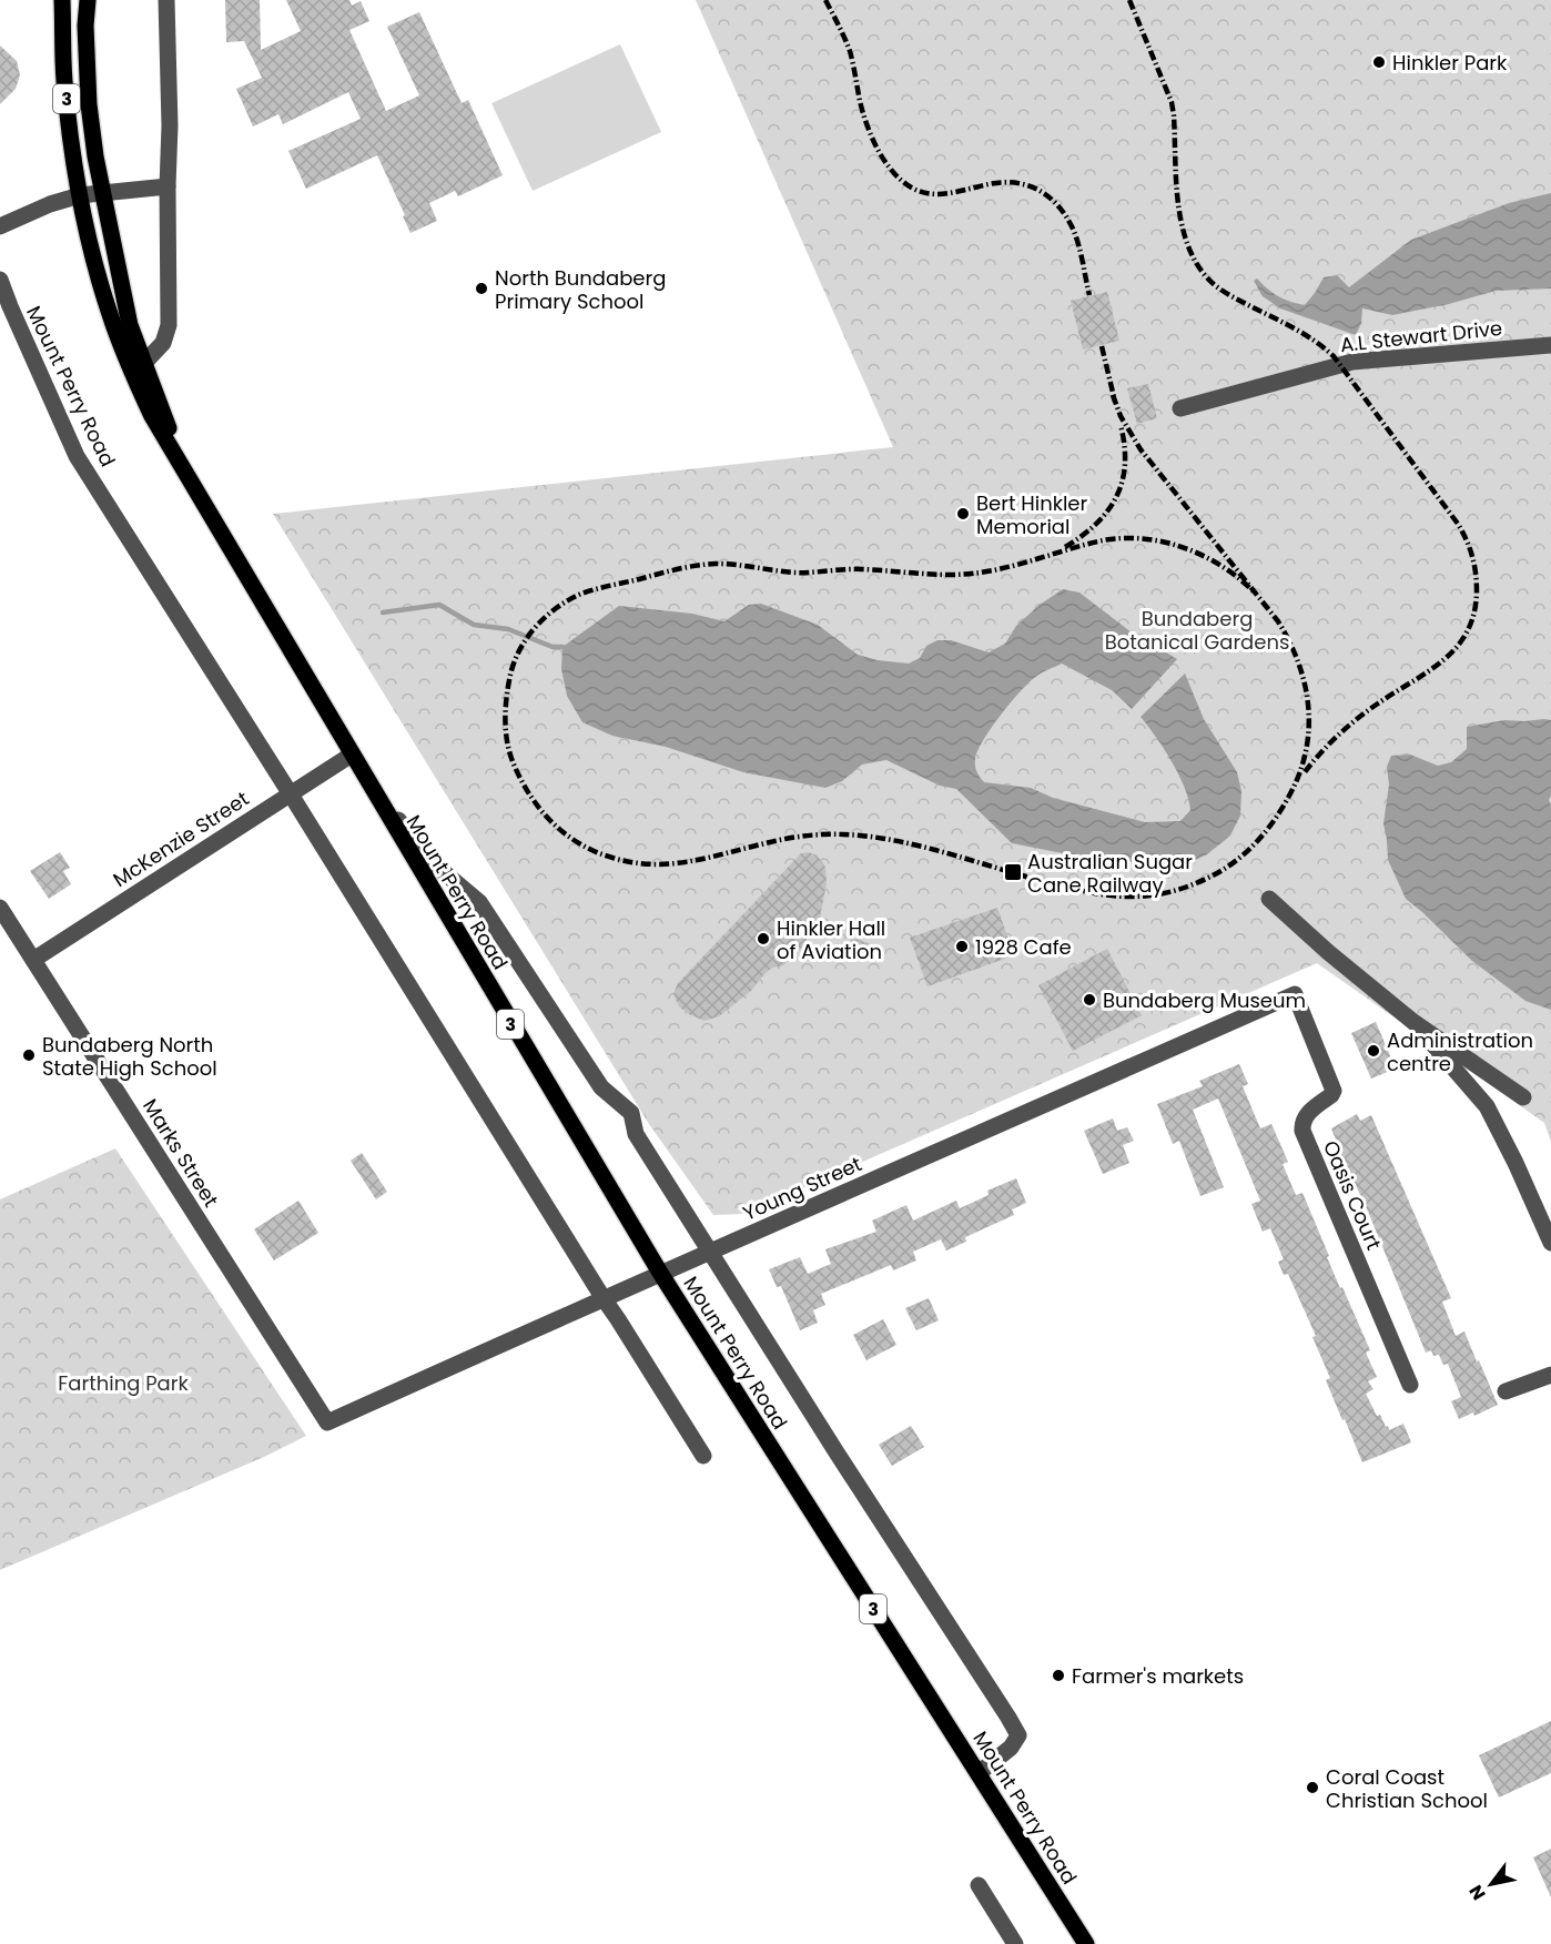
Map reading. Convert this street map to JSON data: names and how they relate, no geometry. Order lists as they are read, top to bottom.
{
  "streets": {
    "main road": ["3", "Mount Perry Road"],
    "street": [
      "A.L Stewart Drive",
      "McKenzie Street",
      "Marks Street",
      "Young Street",
      "Oasis Court"
    ]
  },
  "crossings": [
    ["Mount Perry Road", "McKenzie Street"],
    ["Mount Perry Road", "Young Street"],
    ["McKenzie Street", "Marks Street"],
    ["Marks Street", "Young Street"],
    ["Young Street", "Oasis Court"]
  ],
  "parks": ["Bundaberg Botanical Gardens", "Farthing Park"],
  "places": {
    "other": [
      "Hinkler Park",
      "North Bundaberg Primary School",
      "Bert Hinkler Memorial",
      "Hinkler Hall of Aviation",
      "1928 Cafe",
      "Bundaberg Museum",
      "Administration centre",
      "Bundaberg North State High School",
      "Farmer's markets",
      "Coral Coast Christian School"
    ],
    "transit": ["Australian Sugar Cane Railway"]
  },
  "north": "bottom left"
}
